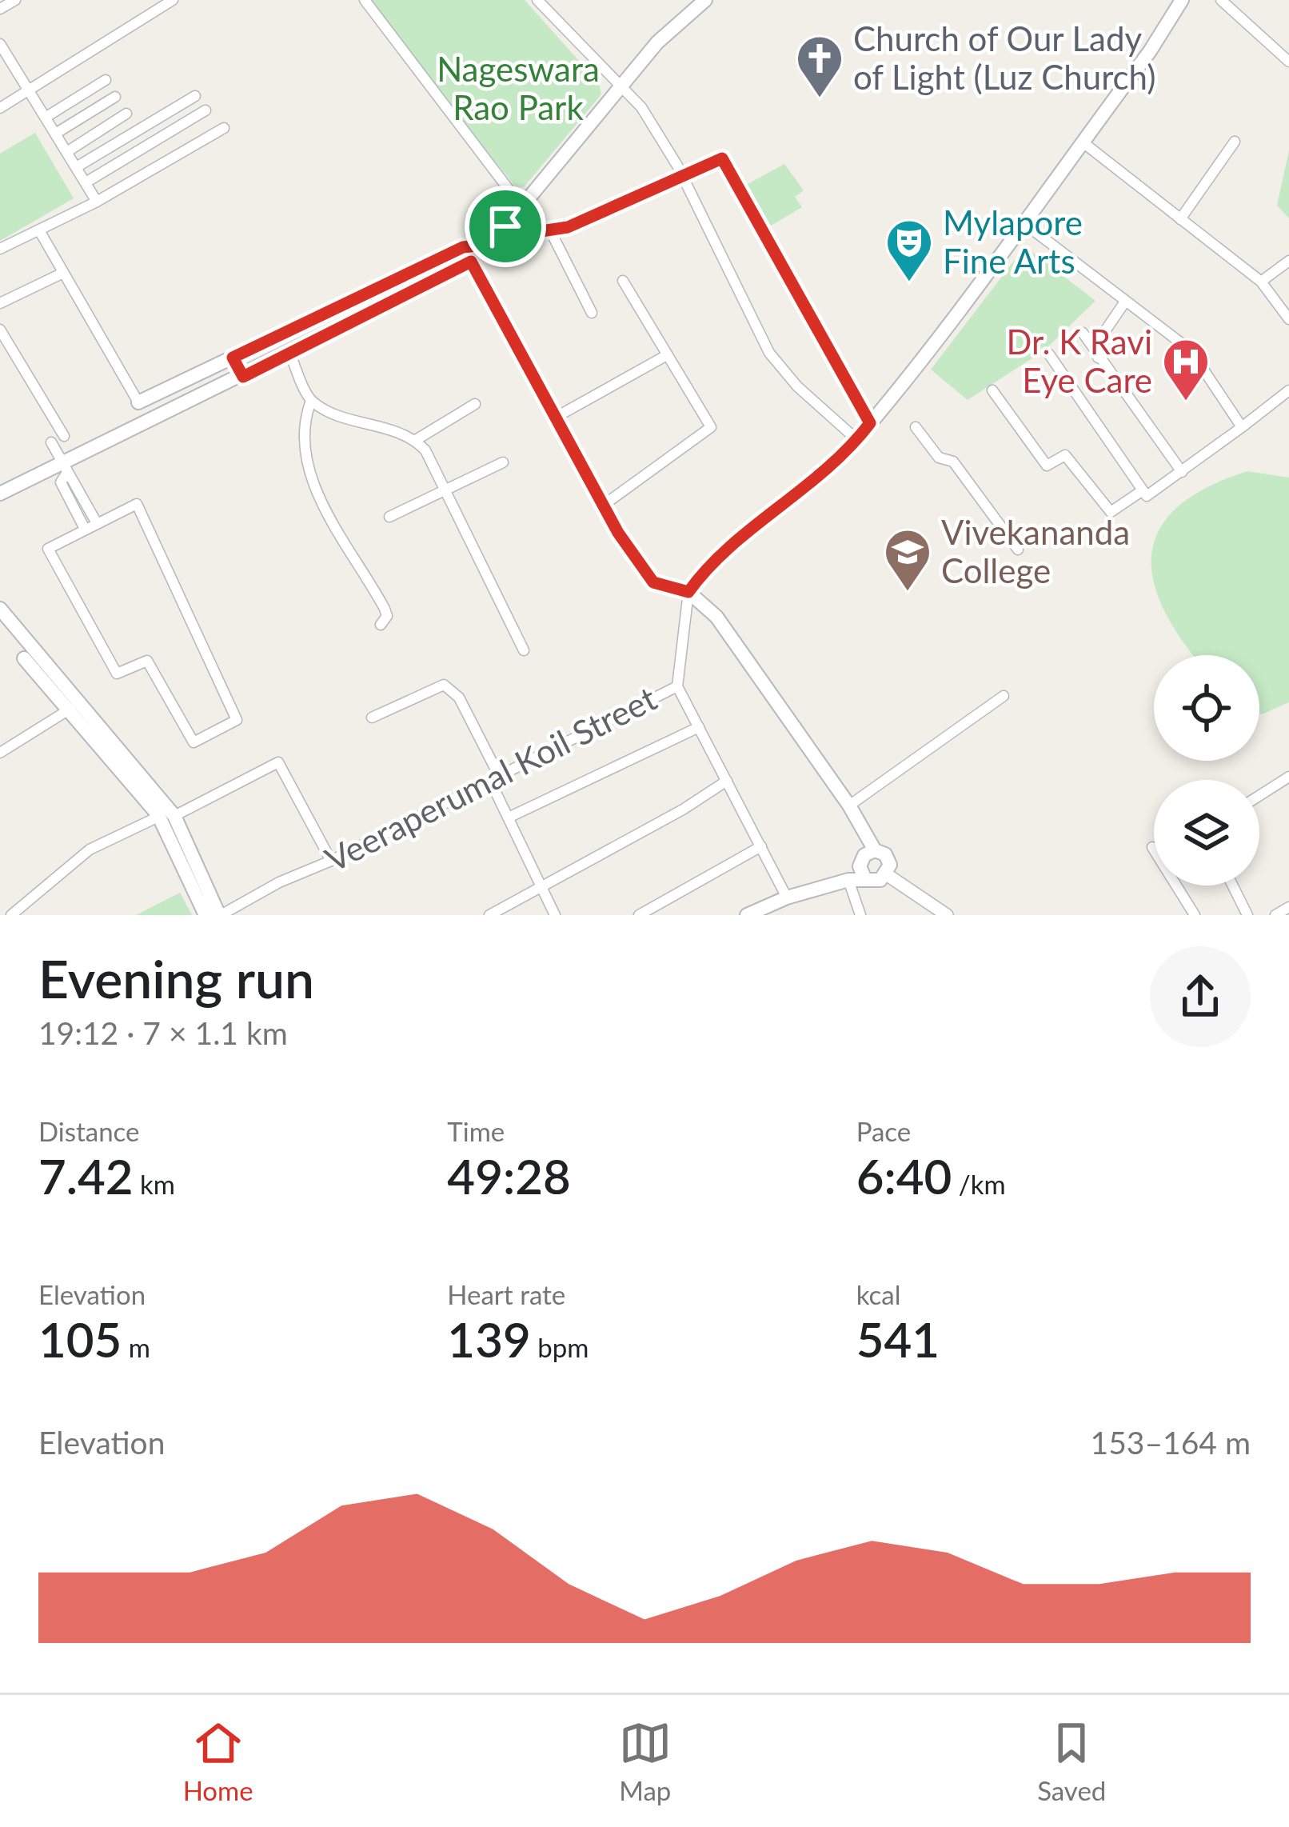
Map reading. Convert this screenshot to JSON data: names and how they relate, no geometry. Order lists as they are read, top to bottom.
{
  "streets": {
    "street": ["Veeraperumal Koil Street"]
  },
  "parks": ["Nageswara Rao Park"],
  "places": {
    "church": ["Church of Our Lady of Light (Luz Church)"],
    "theatre": ["Mylapore Fine Arts"],
    "hospital": ["Dr. K Ravi Eye Care"],
    "school or university": ["Vivekananda College"]
  },
  "page": {
    "heading": ["Evening run", "19:12 · 7 × 1.1 km"],
    "stats": [
      ["Distance", "7.42 km"],
      ["Time", "49:28"],
      ["Pace", "6:40 /km"],
      ["Elevation", "105 m"],
      ["Heart rate", "139 bpm"],
      ["kcal", "541"]
    ],
    "chart": ["Elevation", "153–164 m"],
    "tabs": ["Home", "Map", "Saved"]
  }
}
